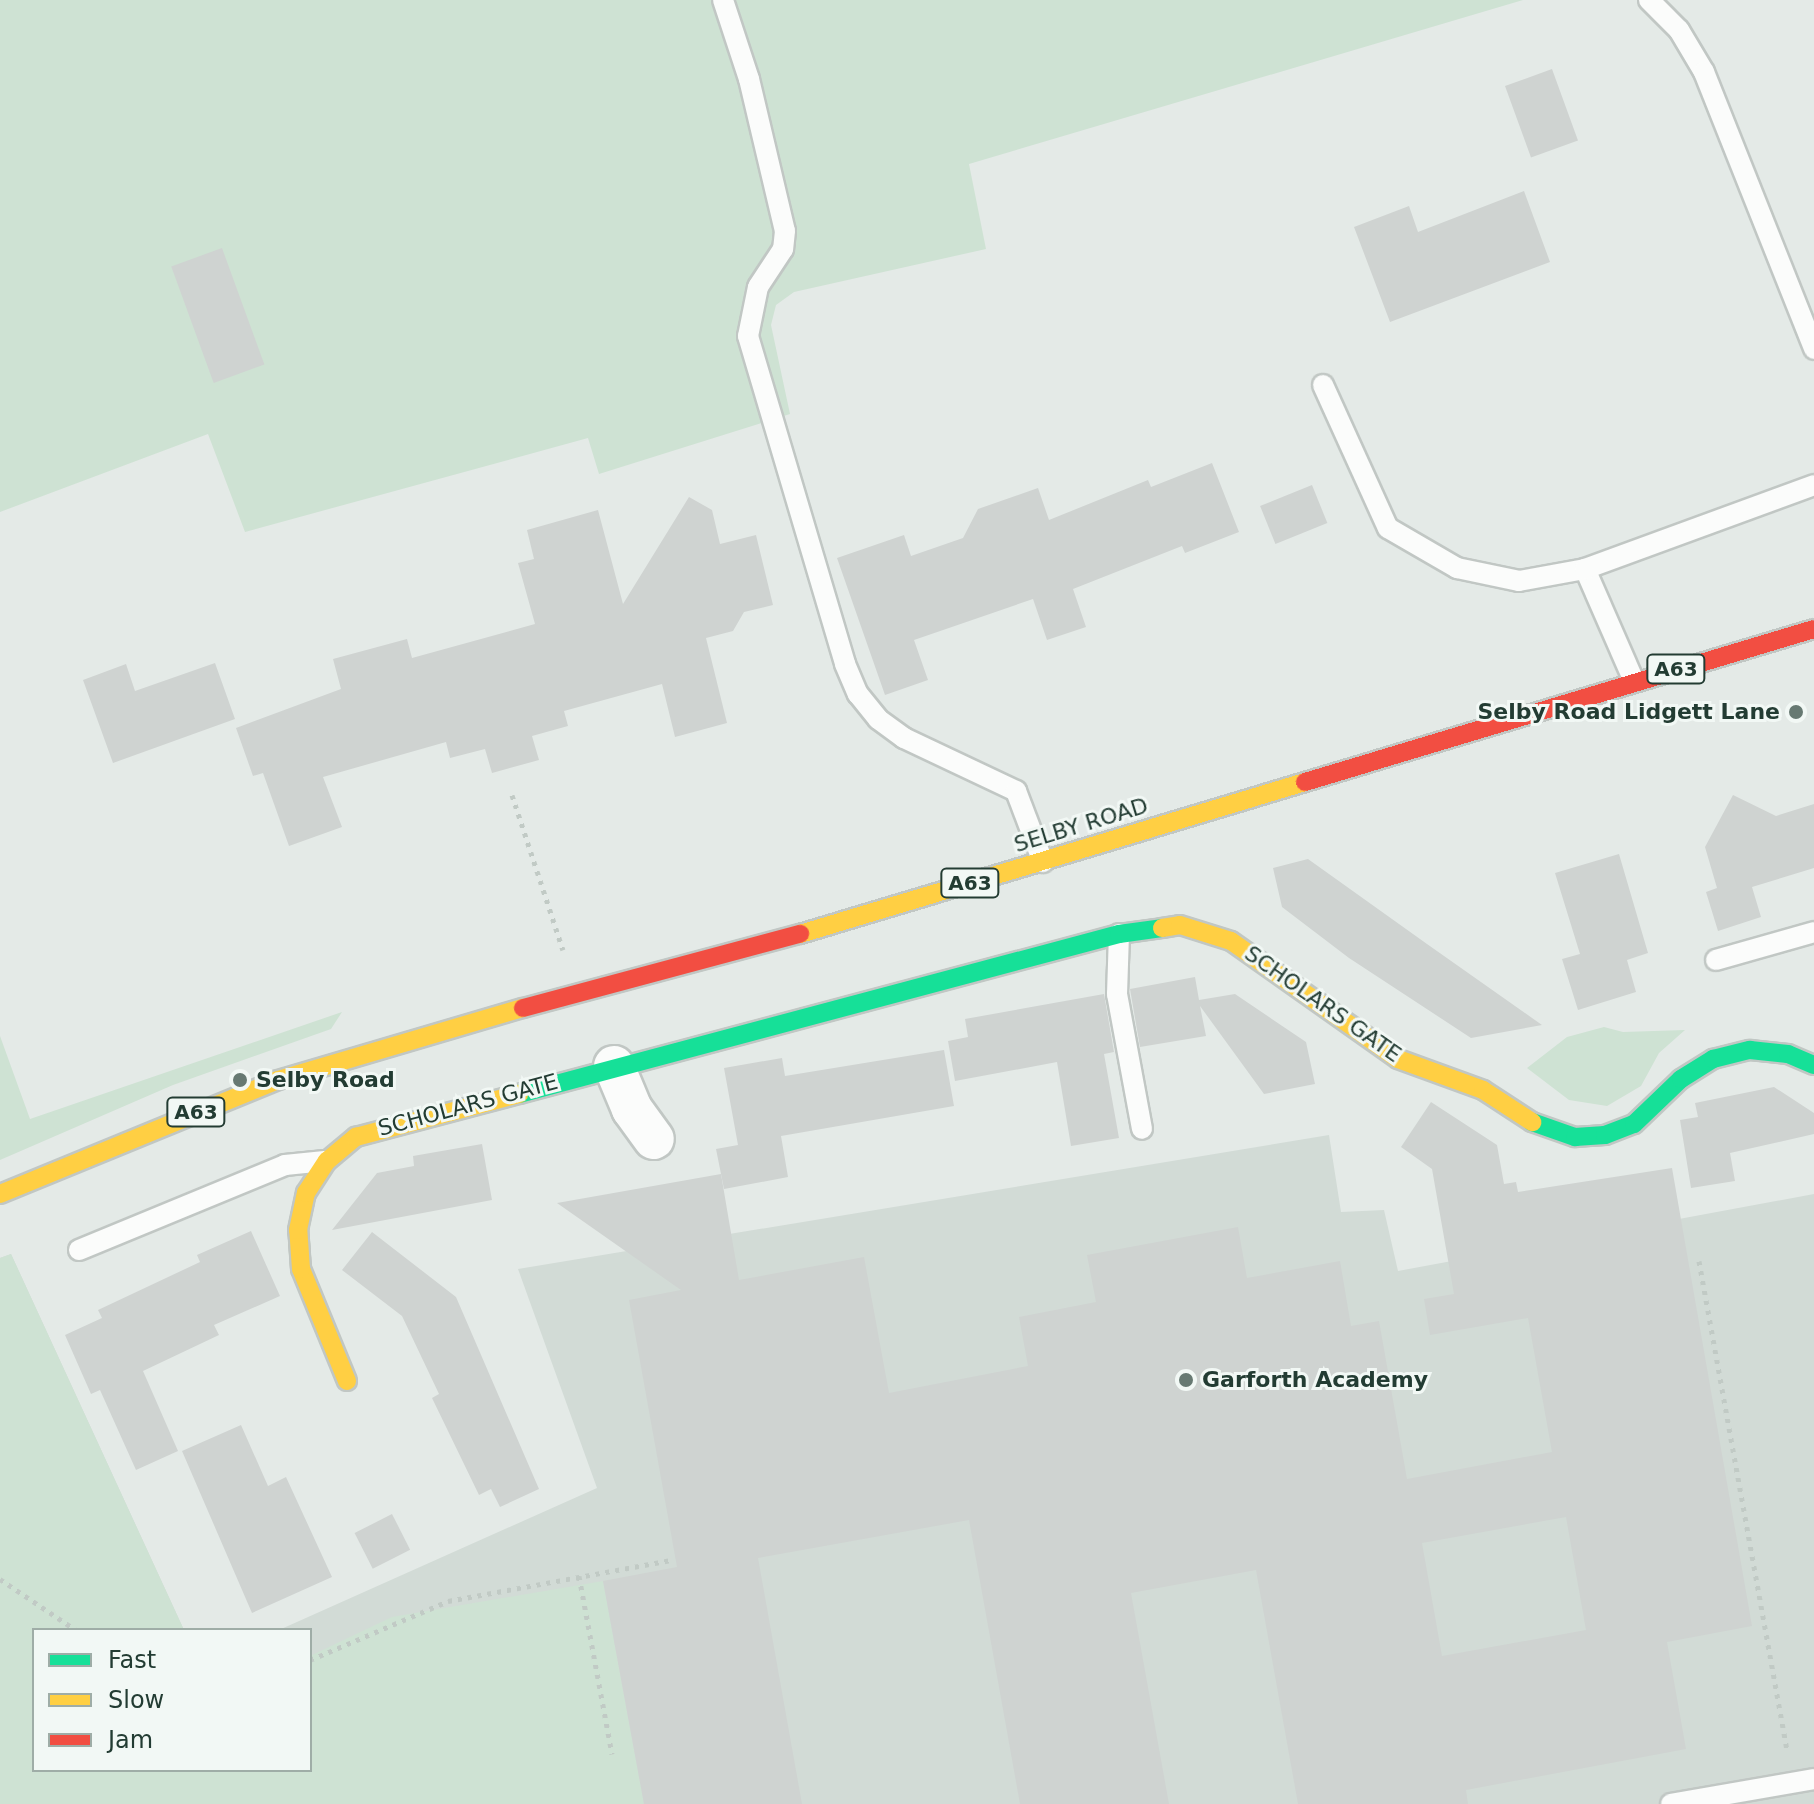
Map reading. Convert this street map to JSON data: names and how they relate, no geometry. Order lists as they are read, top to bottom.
{
  "streets": {
    "main road": ["A63", "SELBY ROAD", "SCHOLARS GATE"]
  },
  "places": ["Selby Road Lidgett Lane", "Selby Road", "Garforth Academy"],
  "legend": ["Fast", "Slow", "Jam"]
}
